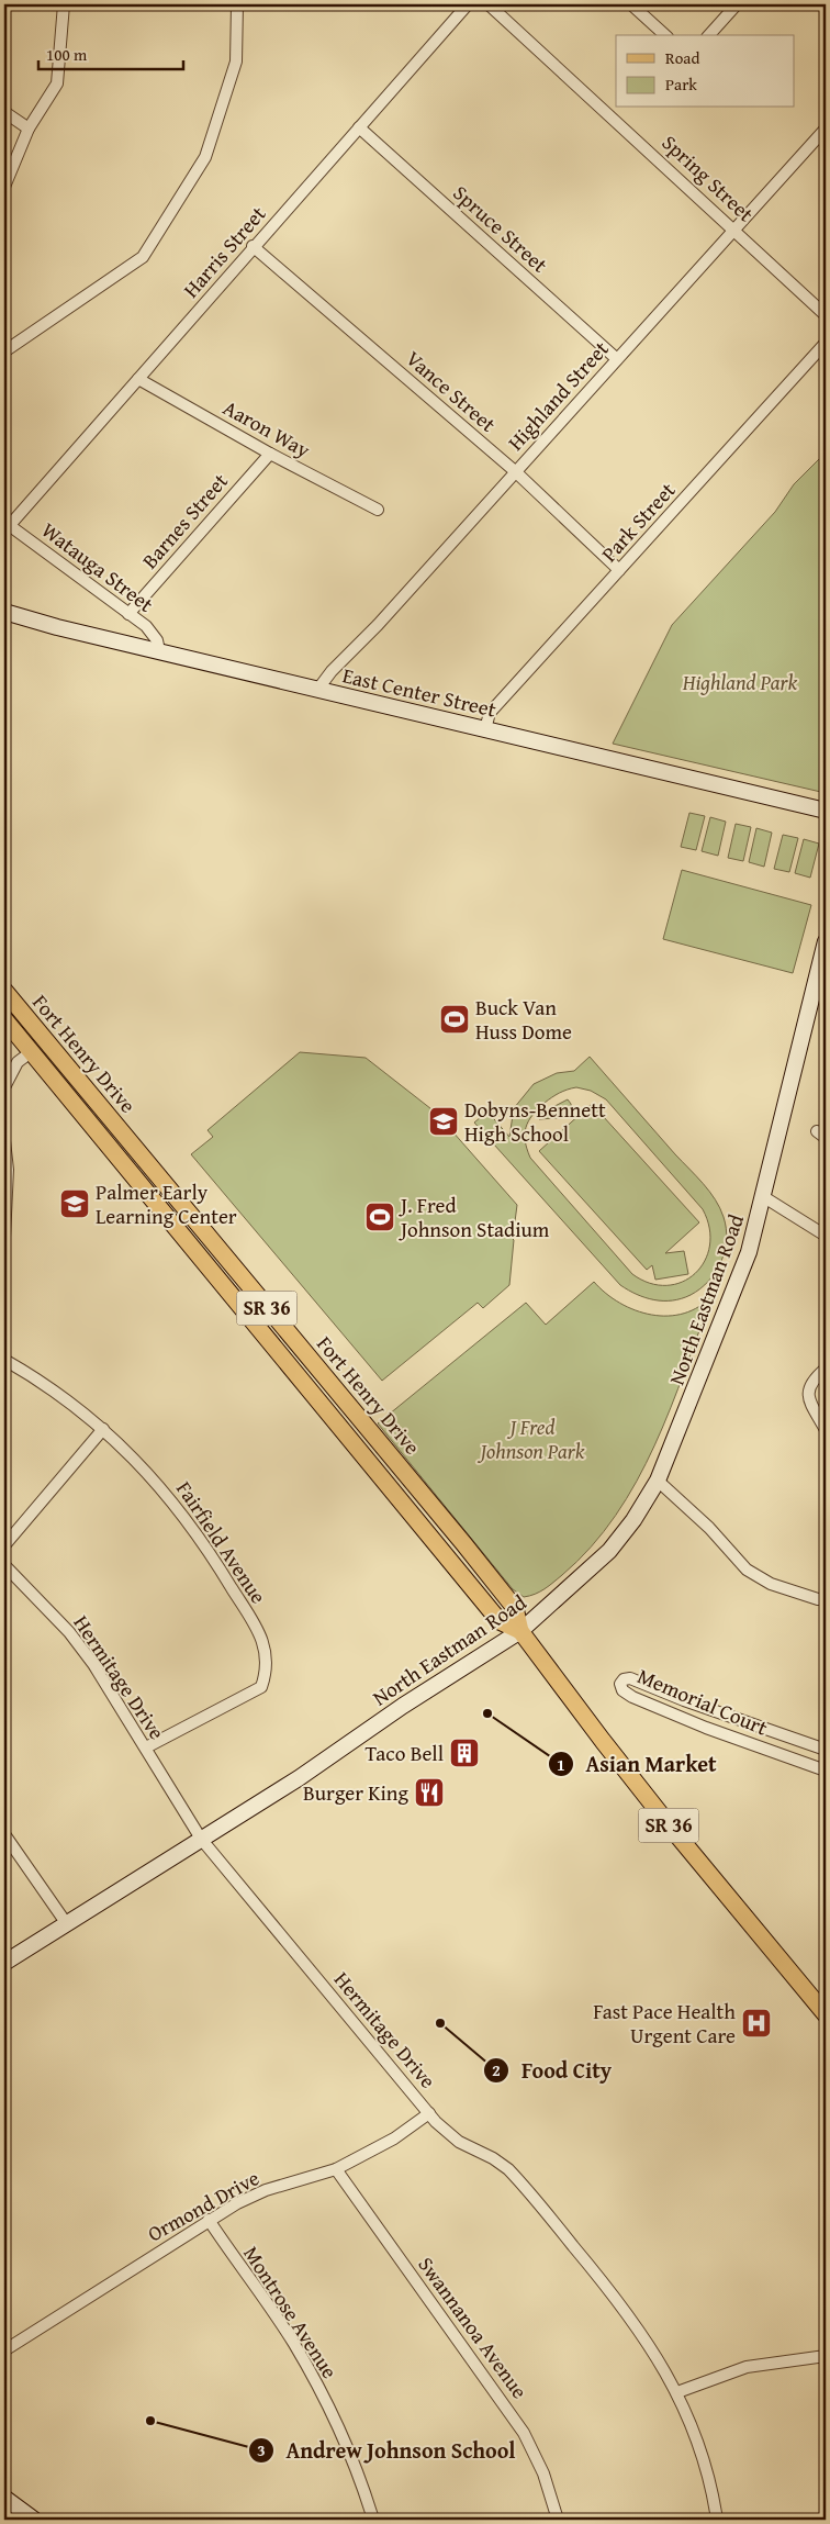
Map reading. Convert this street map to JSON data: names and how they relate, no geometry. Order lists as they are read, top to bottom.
{
  "streets": {
    "main road": [
      "East Center Street",
      "Fort Henry Drive",
      "North Eastman Road",
      "SR 36"
    ],
    "street": [
      "Spring Street",
      "Spruce Street",
      "Harris Street",
      "Vance Street",
      "Highland Street",
      "Aaron Way",
      "Barnes Street",
      "Park Street",
      "Watauga Street",
      "Fairfield Avenue",
      "Hermitage Drive",
      "Memorial Court",
      "Ormond Drive",
      "Montrose Avenue",
      "Swannanoa Avenue"
    ]
  },
  "crossings": [
    ["Spring Street", "Highland Street"],
    ["Spruce Street", "Harris Street"],
    ["Spruce Street", "Highland Street"],
    ["Harris Street", "Vance Street"],
    ["Harris Street", "Aaron Way"],
    ["Harris Street", "Watauga Street"],
    ["Vance Street", "Highland Street"],
    ["Vance Street", "Park Street"],
    ["Highland Street", "East Center Street"],
    ["Aaron Way", "Barnes Street"],
    ["Barnes Street", "Watauga Street"],
    ["Park Street", "East Center Street"],
    ["Watauga Street", "East Center Street"],
    ["Fort Henry Drive", "North Eastman Road"],
    ["North Eastman Road", "Hermitage Drive"],
    ["Fairfield Avenue", "Hermitage Drive"],
    ["Hermitage Drive", "Ormond Drive"],
    ["Ormond Drive", "Montrose Avenue"],
    ["Ormond Drive", "Swannanoa Avenue"]
  ],
  "parks": ["Highland Park", "J Fred Johnson Park"],
  "places": {
    "sports": ["Buck Van Huss Dome", "J. Fred Johnson Stadium"],
    "school or university": ["Dobyns-Bennett High School", "Palmer Early Learning Center"],
    "other": ["Asian Market", "Food City", "Andrew Johnson School"],
    "building": ["Taco Bell"],
    "restaurant": ["Burger King"],
    "hospital": ["Fast Pace Health Urgent Care"]
  },
  "legend": ["Road", "Park"],
  "scale_bar": "100 m"
}
